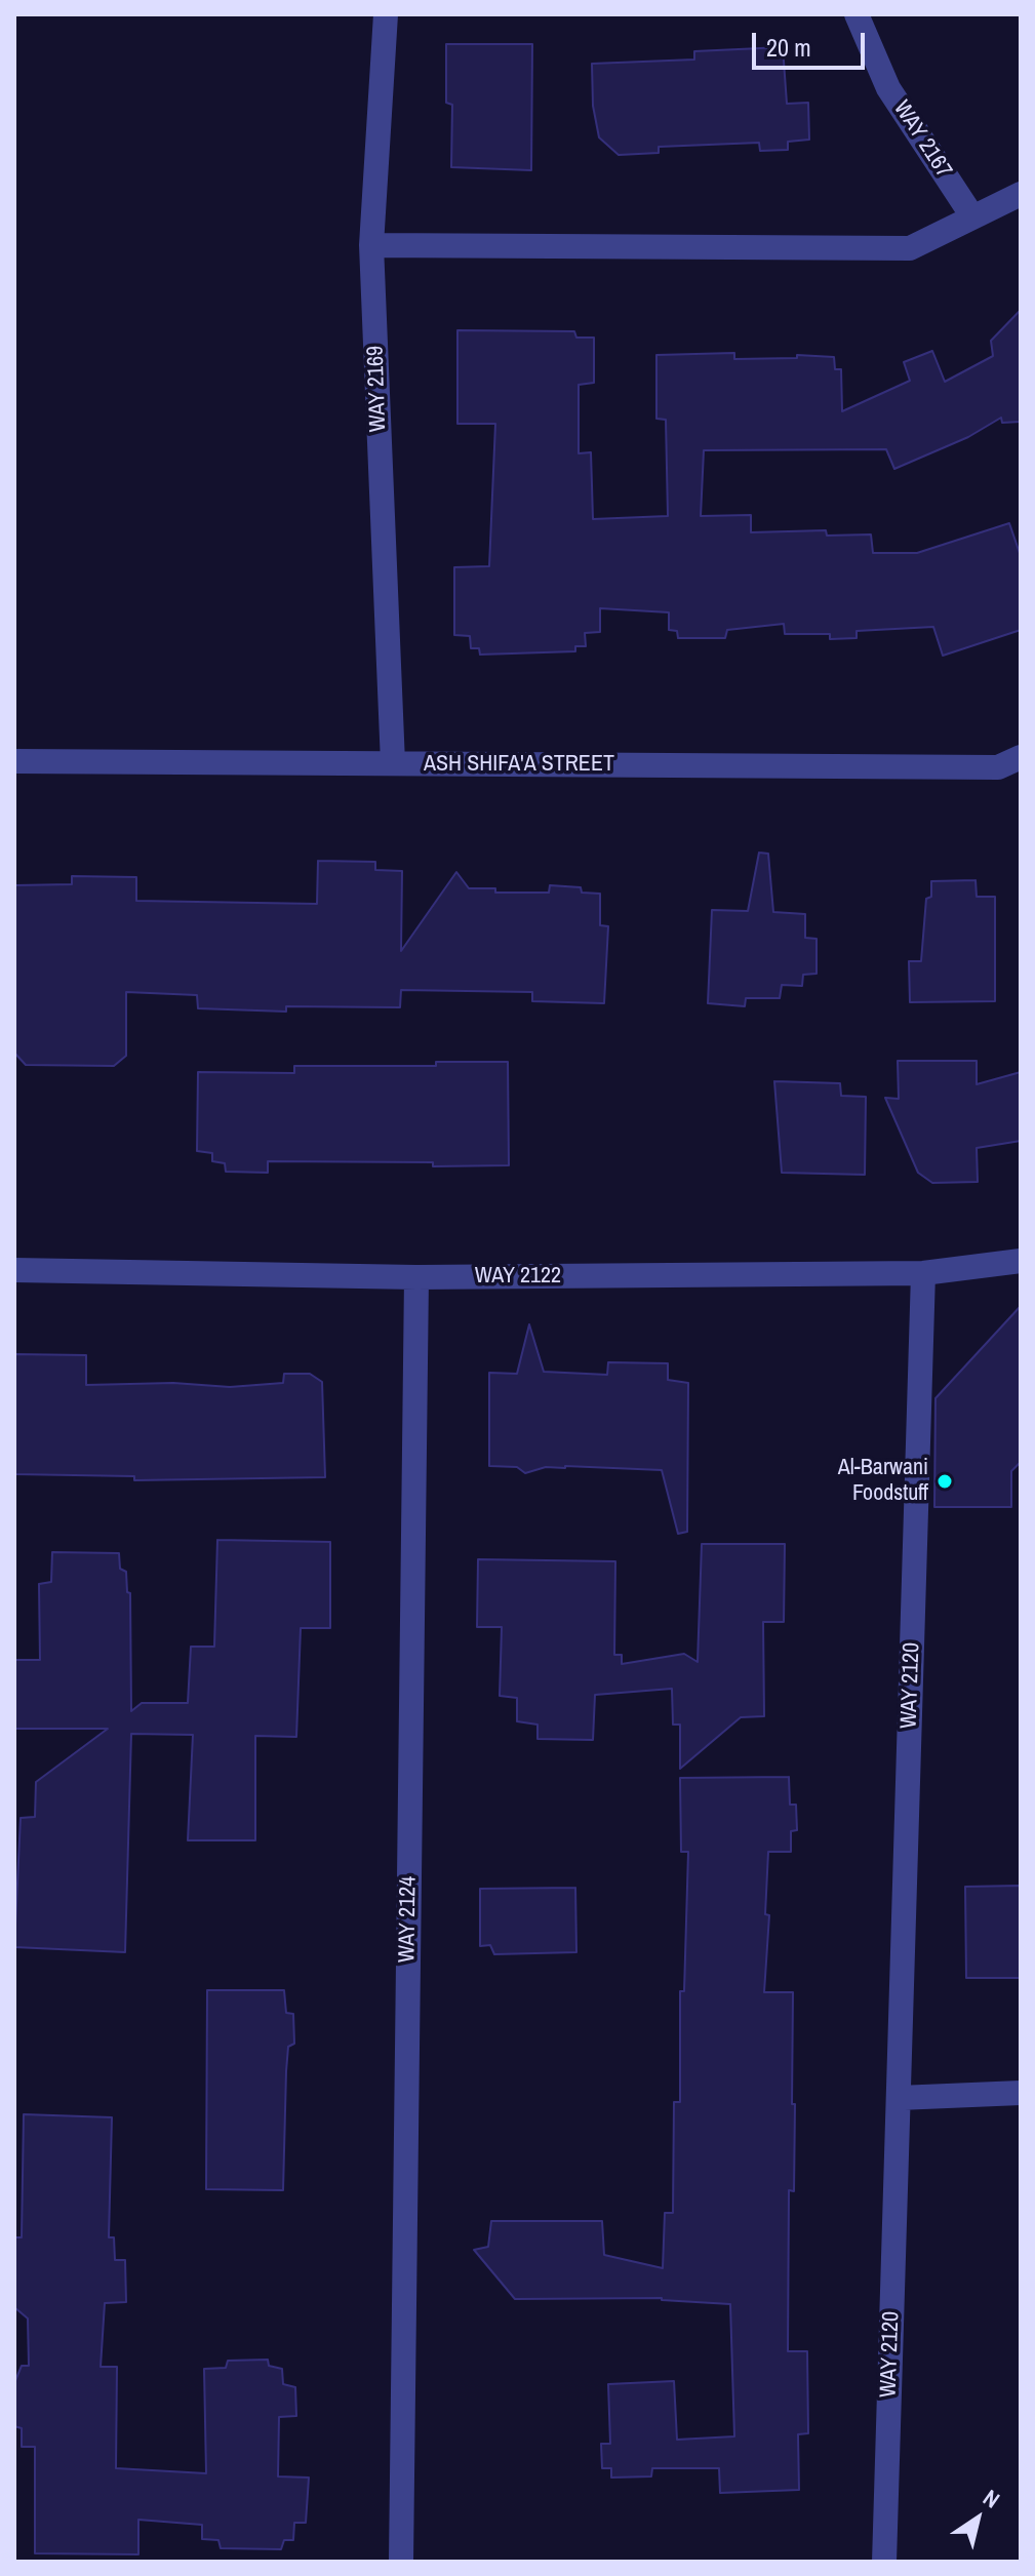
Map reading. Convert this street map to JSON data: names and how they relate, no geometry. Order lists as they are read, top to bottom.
{
  "streets": {
    "street": [
      "WAY 2167",
      "WAY 2169",
      "ASH SHIFA'A STREET",
      "WAY 2122",
      "WAY 2120",
      "WAY 2124"
    ]
  },
  "crossings": [
    ["WAY 2169", "ASH SHIFA'A STREET"],
    ["WAY 2122", "WAY 2120"],
    ["WAY 2122", "WAY 2124"]
  ],
  "places": ["Al-Barwani Foodstuff"],
  "scale_bar": "20 m",
  "north": "top right"
}
